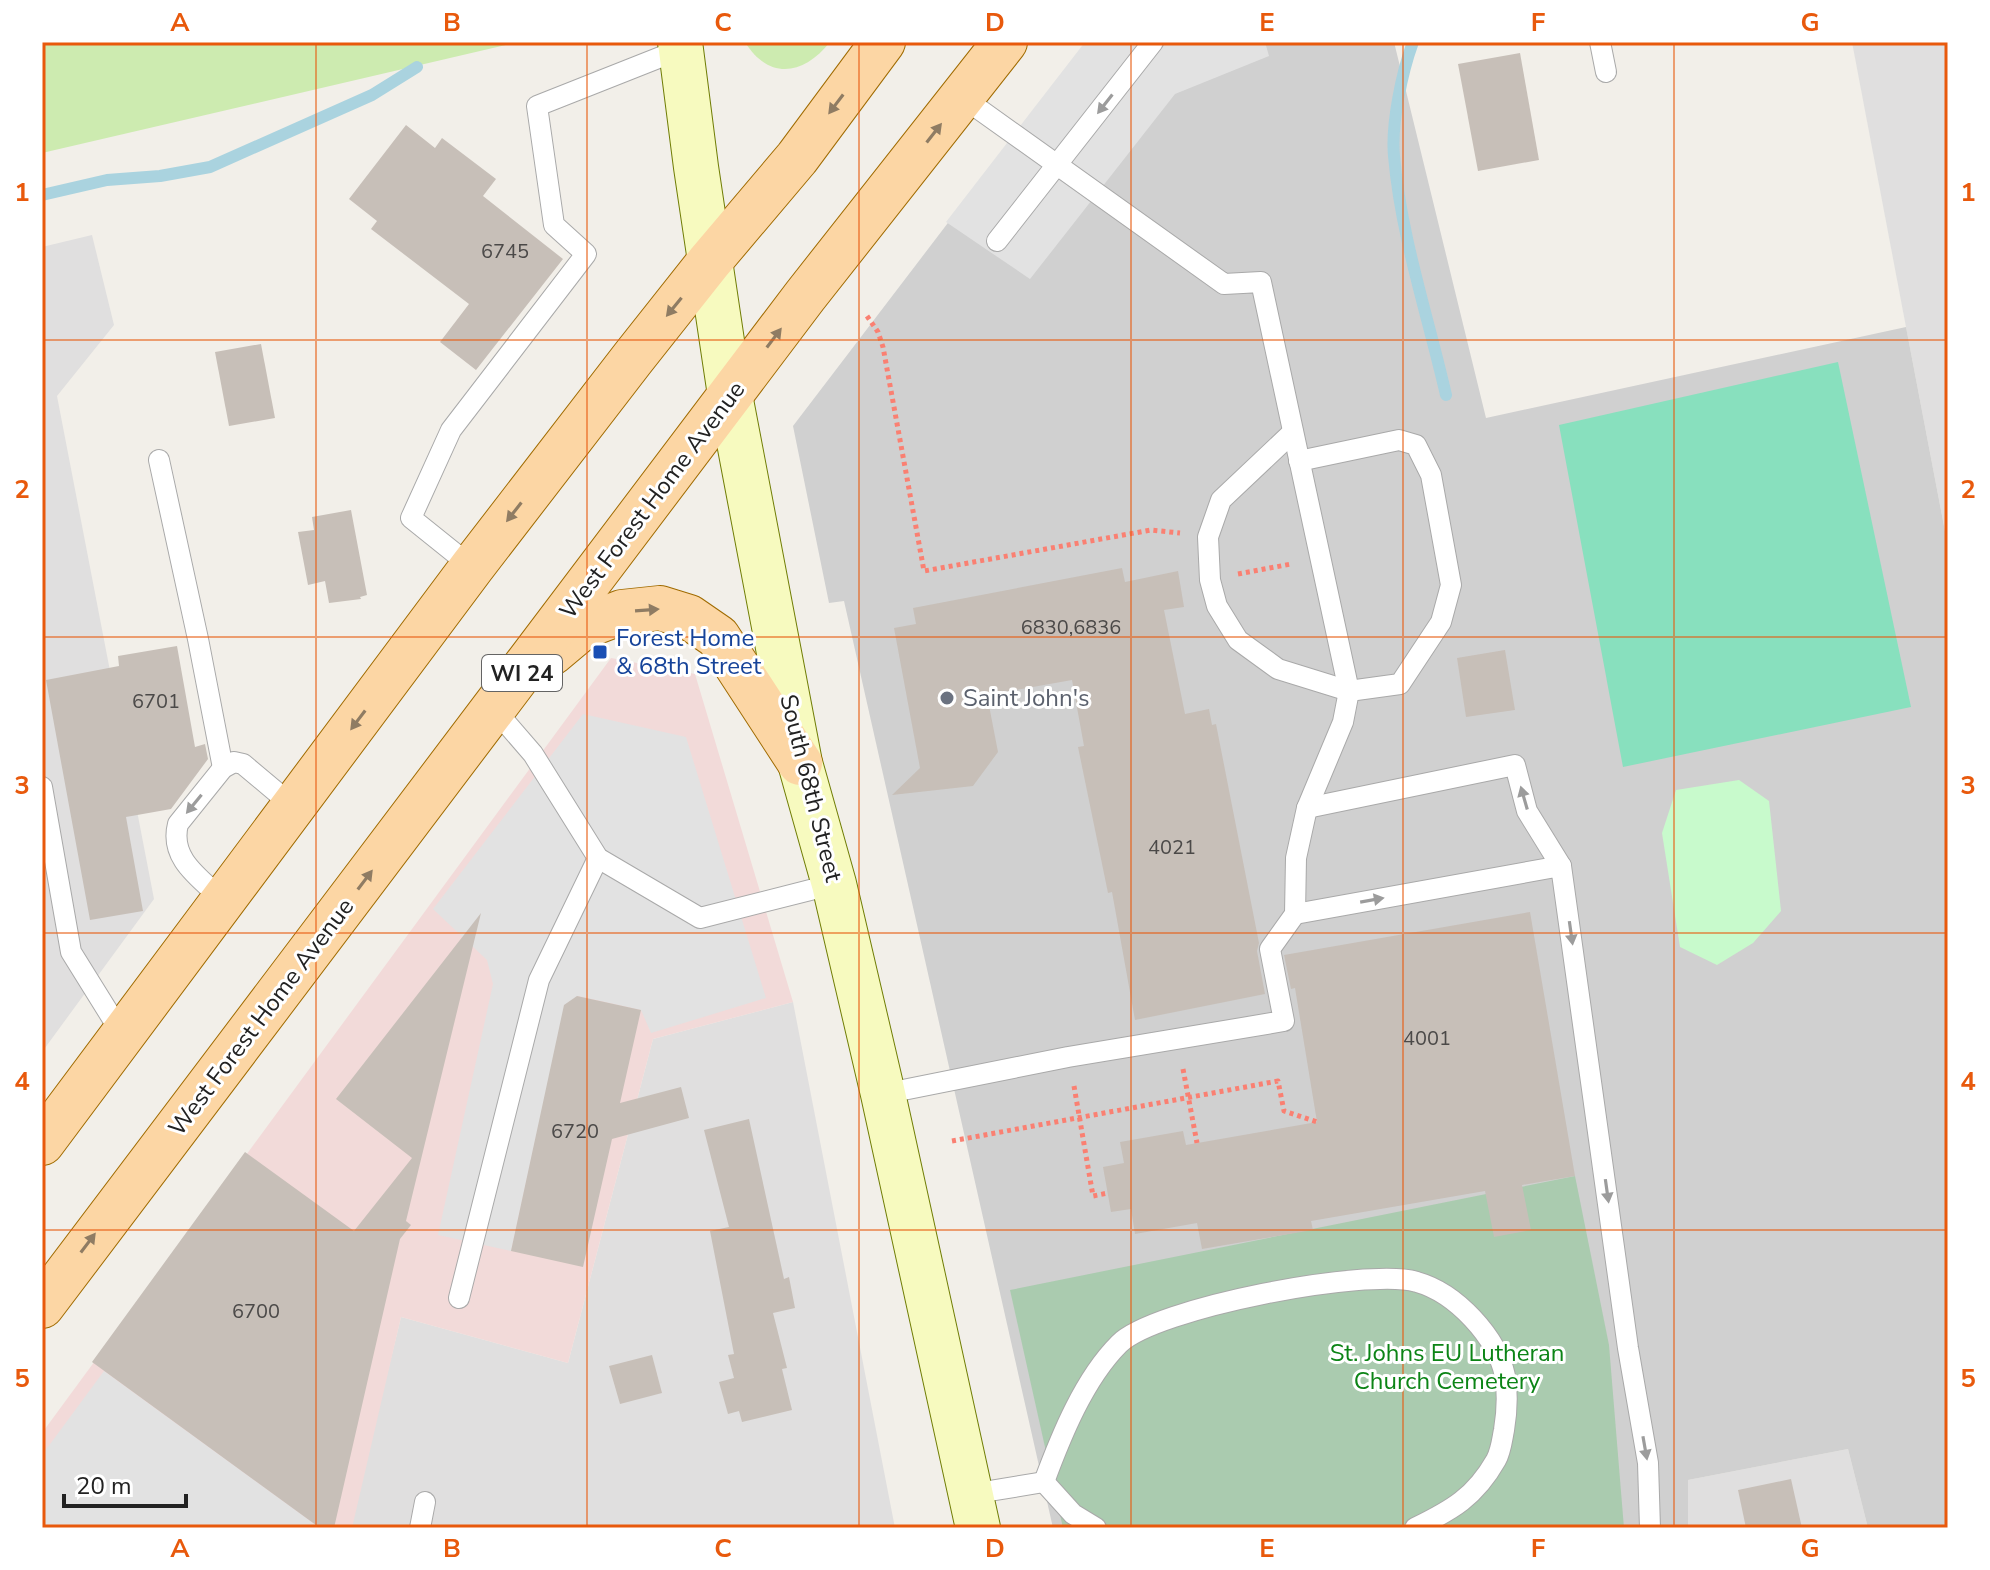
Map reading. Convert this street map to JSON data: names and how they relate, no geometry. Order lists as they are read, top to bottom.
{
  "streets": {
    "main road": ["West Forest Home Avenue", "WI 24"],
    "street": ["South 68th Street"]
  },
  "crossings": [
    ["West Forest Home Avenue", "South 68th Street"]
  ],
  "parks": ["St. Johns EU Lutheran Church Cemetery"],
  "places": {
    "transit": ["Forest Home & 68th Street"],
    "other": ["Saint John's"]
  },
  "house_numbers": [
    "6745",
    "6830,6836",
    "6701",
    "4021",
    "4001",
    "6720",
    "6700"
  ],
  "scale_bar": "20 m",
  "grid": {
    "columns": [
      "A",
      "B",
      "C",
      "D",
      "E",
      "F",
      "G"
    ],
    "rows": [
      "1",
      "2",
      "3",
      "4",
      "5"
    ]
  }
}
